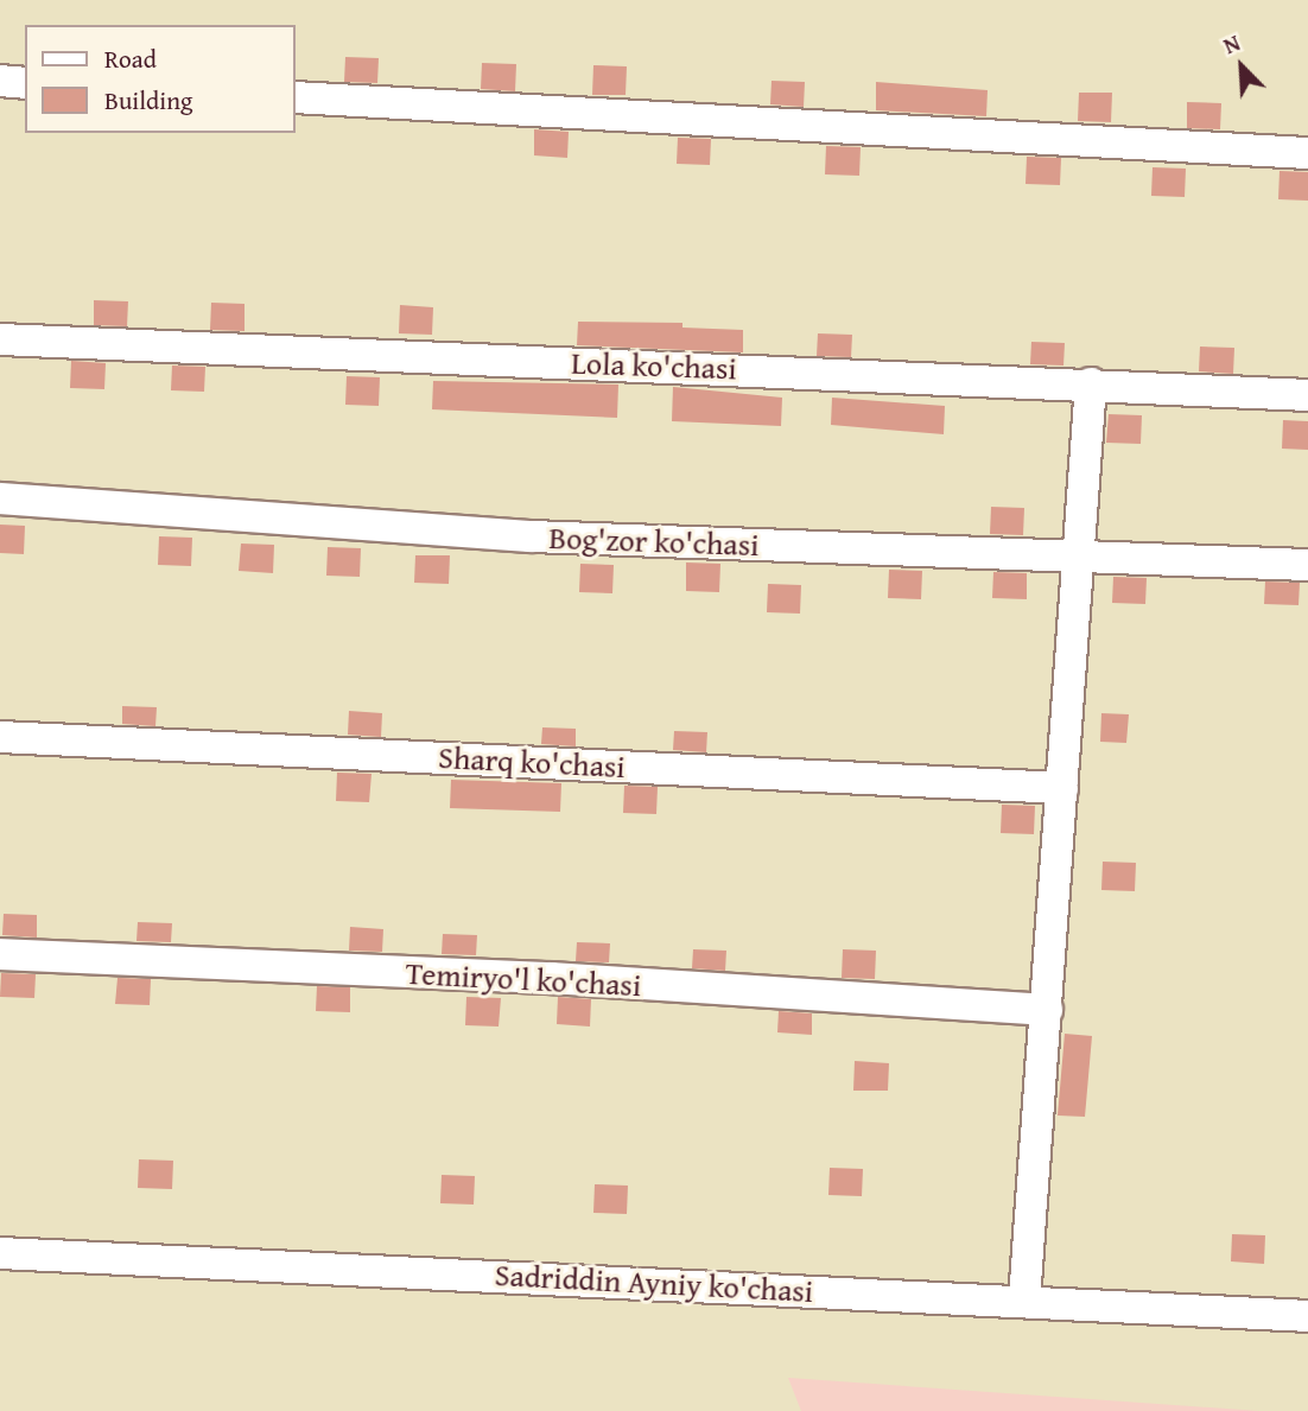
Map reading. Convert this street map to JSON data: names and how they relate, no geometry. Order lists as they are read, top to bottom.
{
  "streets": {
    "street": [
      "Lola ko'chasi",
      "Bog'zor ko'chasi",
      "Sharq ko'chasi",
      "Temiryo'l ko'chasi",
      "Sadriddin Ayniy ko'chasi"
    ]
  },
  "legend": ["Road", "Building"],
  "north": "top left"
}
